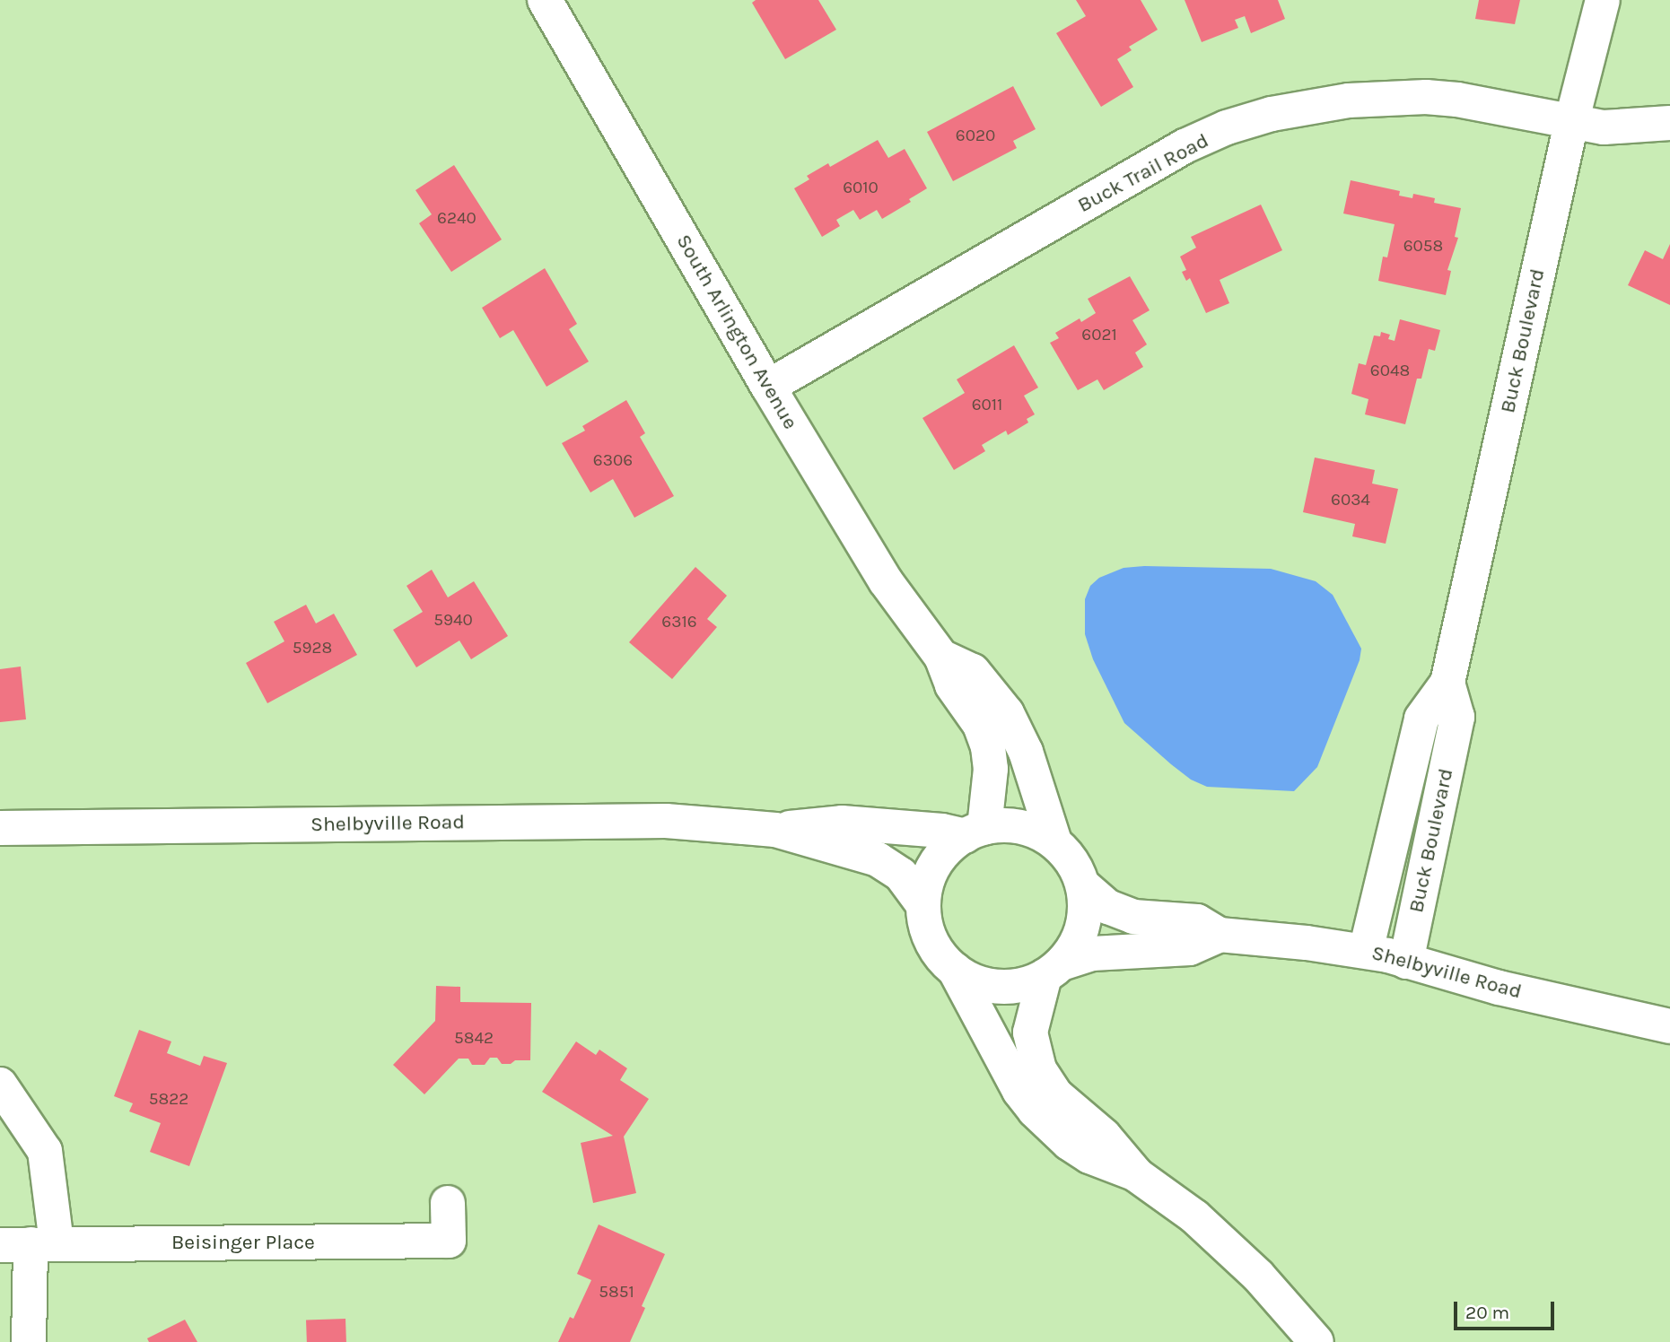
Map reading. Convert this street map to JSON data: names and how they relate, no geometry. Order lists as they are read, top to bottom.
{
  "streets": {
    "main road": [
      "Buck Trail Road",
      "South Arlington Avenue",
      "Buck Boulevard",
      "Shelbyville Road",
      "Beisinger Place"
    ]
  },
  "crossings": [
    ["Buck Trail Road", "South Arlington Avenue"],
    ["Buck Trail Road", "Buck Boulevard"],
    ["Buck Boulevard", "Shelbyville Road"]
  ],
  "house_numbers": [
    "6020",
    "6010",
    "6240",
    "6058",
    "6021",
    "6048",
    "6011",
    "6306",
    "6034",
    "5940",
    "6316",
    "5928",
    "5842",
    "5822",
    "5851"
  ],
  "scale_bar": "20 m"
}
